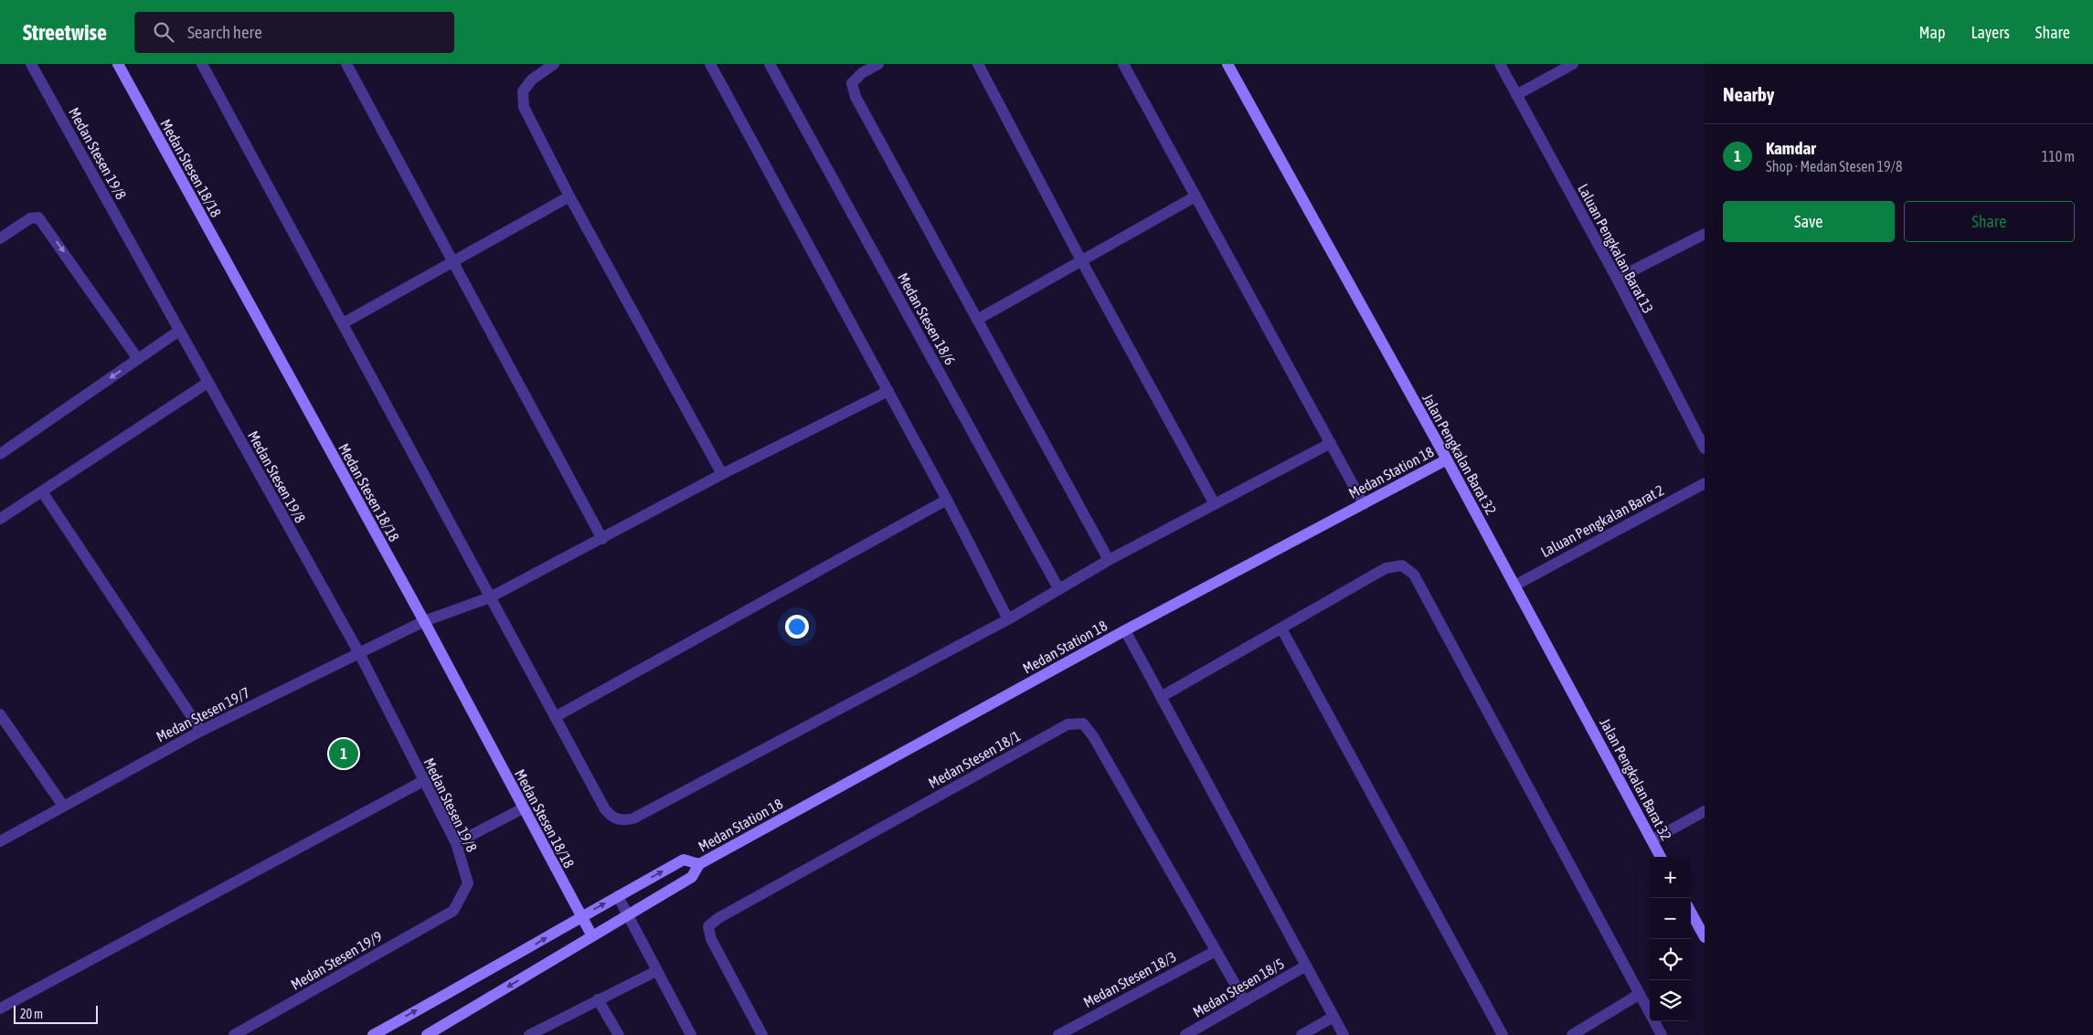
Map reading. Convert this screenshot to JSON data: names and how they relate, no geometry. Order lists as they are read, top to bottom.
{
  "streets": {
    "street": [
      "Medan Stesen 19/8",
      "Medan Stesen 18/18",
      "Laluan Pengkalan Barat 13",
      "Medan Stesen 18/6",
      "Jalan Pengkalan Barat 32",
      "Medan Station 18",
      "Laluan Pengkalan Barat 2",
      "Medan Stesen 19/7",
      "Medan Stesen 18/1",
      "Medan Stesen 19/9",
      "Medan Stesen 18/3",
      "Medan Stesen 18/5"
    ]
  },
  "crossings": [
    ["Medan Stesen 19/8", "Medan Stesen 19/7"],
    ["Medan Stesen 19/8", "Medan Stesen 19/9"],
    ["Medan Stesen 18/18", "Medan Station 18"],
    ["Medan Stesen 18/18", "Medan Stesen 19/7"],
    ["Jalan Pengkalan Barat 32", "Medan Station 18"],
    ["Jalan Pengkalan Barat 32", "Laluan Pengkalan Barat 2"],
    ["Medan Stesen 18/1", "Medan Stesen 18/3"],
    ["Medan Stesen 18/1", "Medan Stesen 18/5"]
  ],
  "scale_bar": "20 m",
  "page": {
    "header": "Streetwise",
    "search": "Search here",
    "nav": ["Map", "Layers", "Share"],
    "heading": "Nearby",
    "list": [
      {
        "mark": "1",
        "name": "Kamdar",
        "note": "Shop · Medan Stesen 19/8",
        "value": "110 m"
      }
    ],
    "buttons": ["Save", "Share"],
    "pins": "1",
    "map_buttons": ["+", "−"],
    "scale": "20 m"
  }
}
